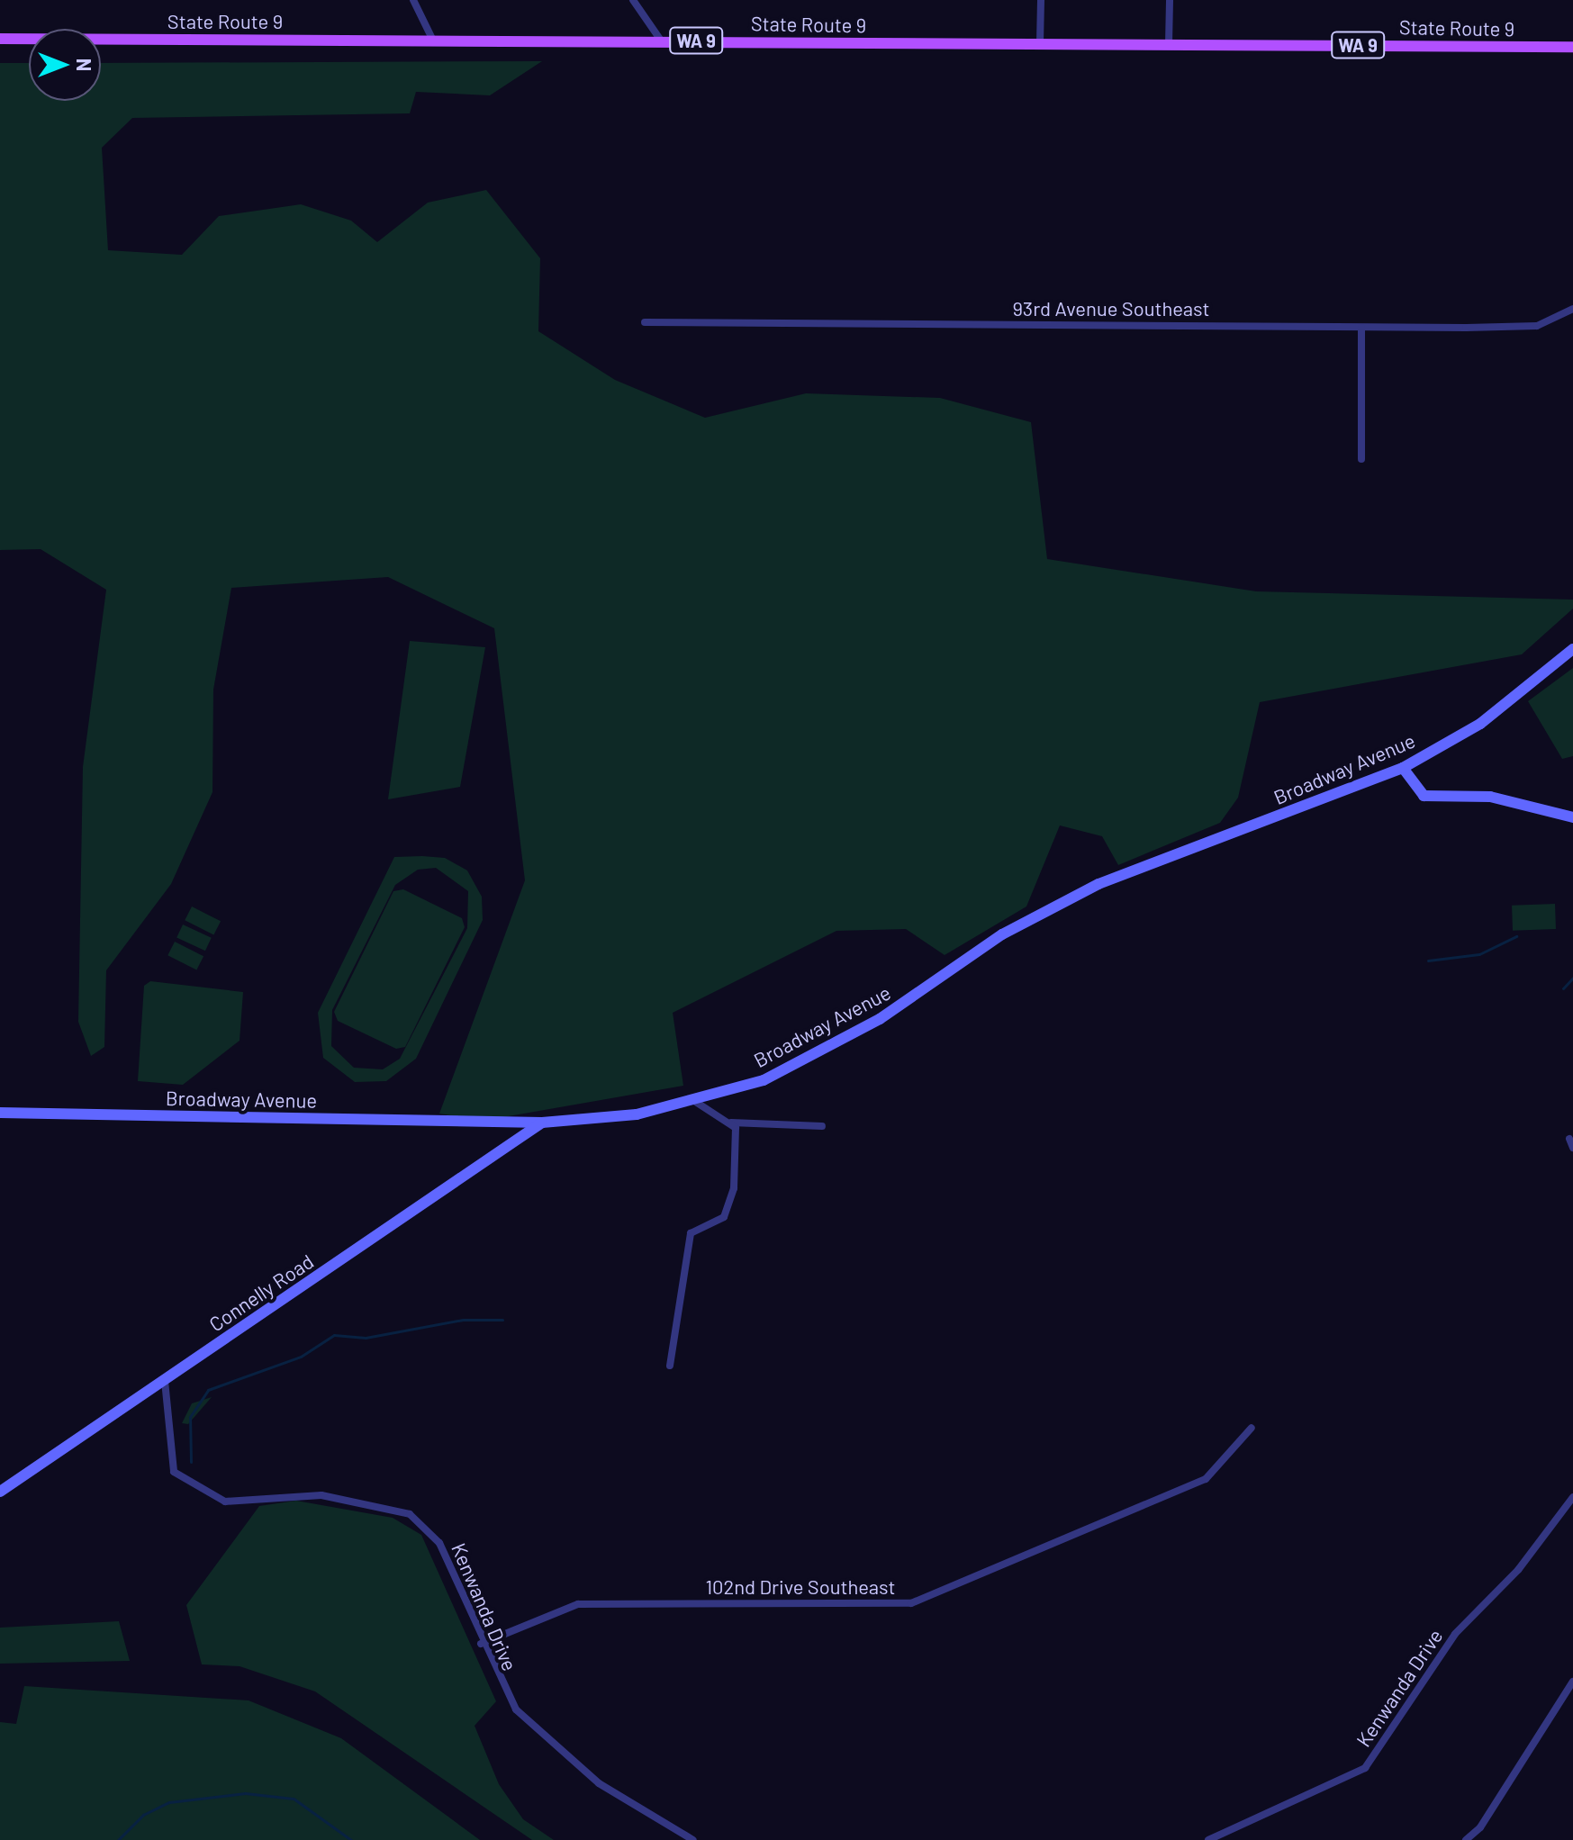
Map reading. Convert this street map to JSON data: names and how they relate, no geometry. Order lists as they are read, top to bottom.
{
  "streets": {
    "main road": ["State Route 9", "WA 9"],
    "street": [
      "93rd Avenue Southeast",
      "Broadway Avenue",
      "Connelly Road",
      "102nd Drive Southeast",
      "Kenwanda Drive"
    ]
  },
  "crossings": [
    ["Broadway Avenue", "Connelly Road"],
    ["Connelly Road", "Kenwanda Drive"],
    ["102nd Drive Southeast", "Kenwanda Drive"]
  ],
  "north": "right"
}
